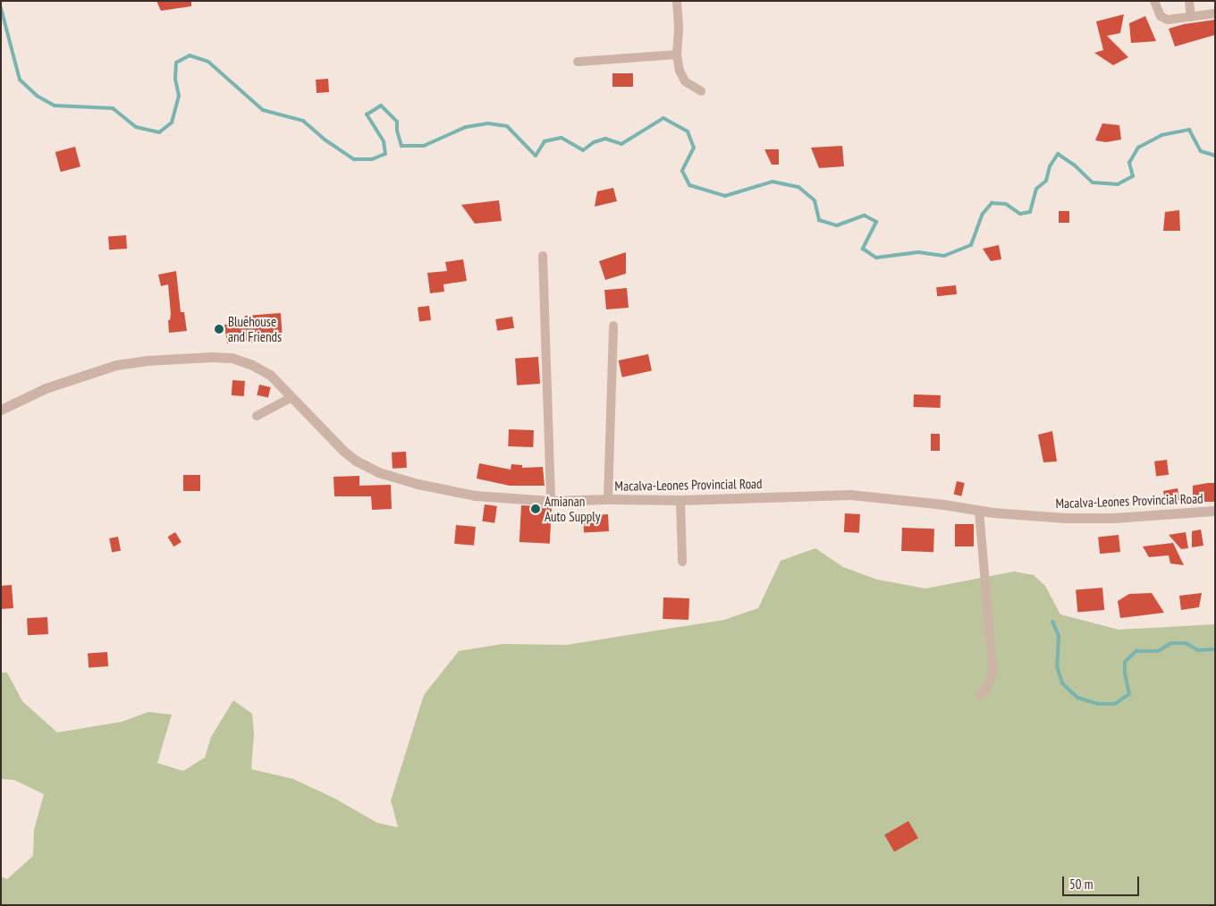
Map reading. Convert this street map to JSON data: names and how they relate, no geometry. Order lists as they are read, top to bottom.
{
  "streets": {
    "street": ["Macalva-Leones Provincial Road"]
  },
  "places": ["Bluehouse and Friends", "Amianan Auto Supply"],
  "scale_bar": "50 m"
}
